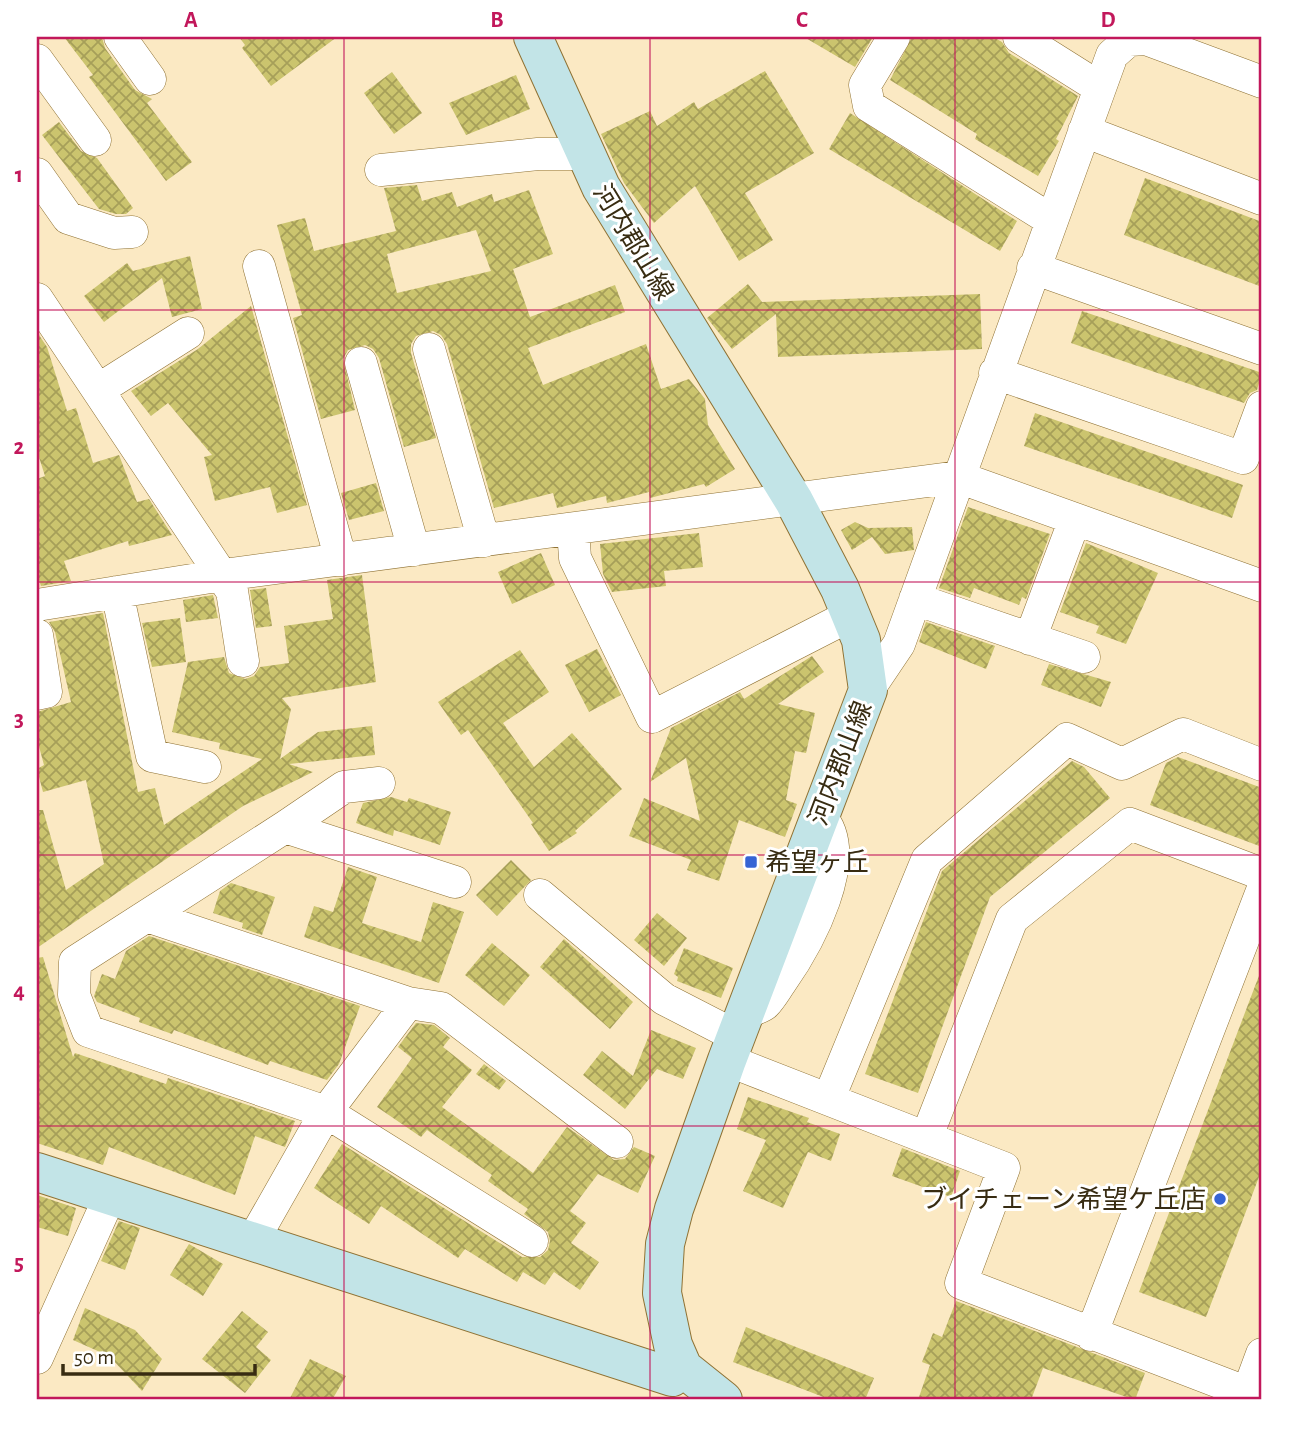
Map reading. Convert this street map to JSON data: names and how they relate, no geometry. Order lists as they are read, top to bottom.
{
  "streets": {
    "main road": ["河内郡山線"]
  },
  "places": {
    "transit": ["希望ヶ丘"],
    "other": ["ブイチェーン希望ケ丘店"]
  },
  "scale_bar": "50 m",
  "grid": {
    "columns": [
      "A",
      "B",
      "C",
      "D"
    ],
    "rows": [
      "1",
      "2",
      "3",
      "4",
      "5"
    ]
  }
}
